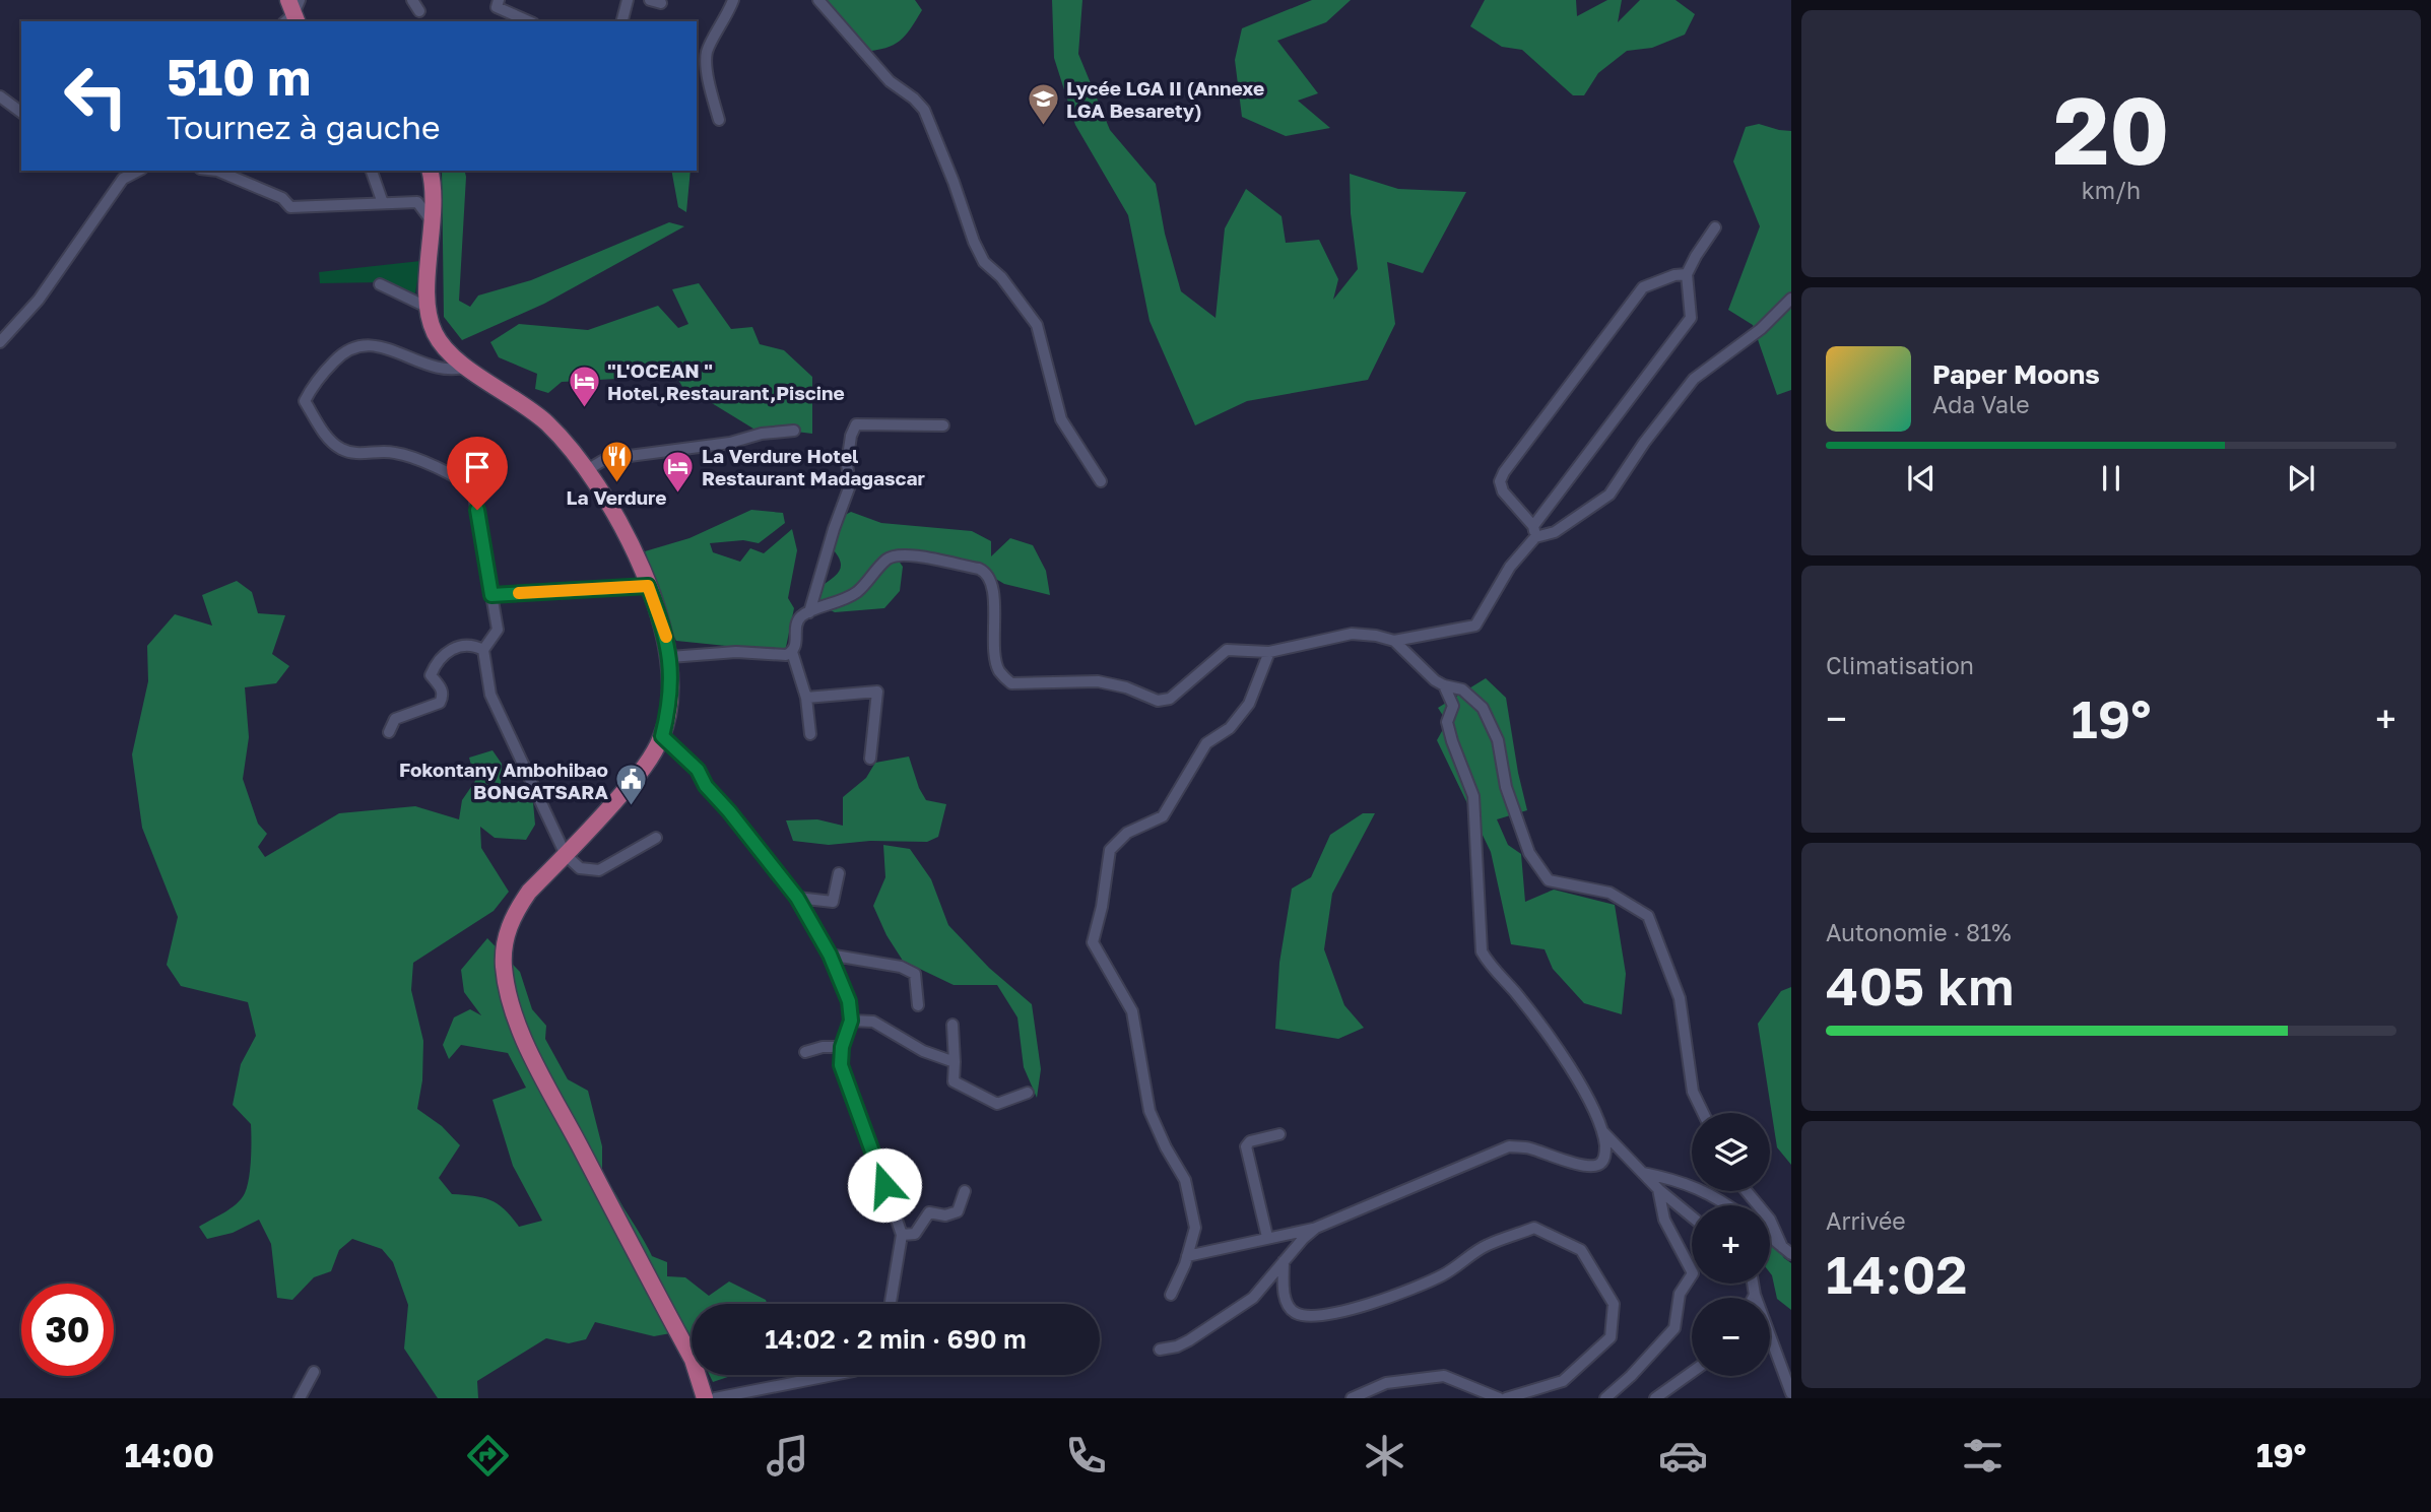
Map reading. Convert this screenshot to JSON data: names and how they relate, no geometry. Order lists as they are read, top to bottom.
{
  "places": {
    "school or university": ["Lycée LGA II (Annexe LGA Besarety)"],
    "hotel": ["\"L'OCEAN \" Hotel,Restaurant,Piscine", "La Verdure Hotel Restaurant Madagascar"],
    "restaurant": ["La Verdure"],
    "public building": ["Fokontany Ambohibao BONGATSARA"]
  },
  "page": {
    "tile": [
      ["20", "km/h"],
      "Climatisation",
      ["Autonomie · 81%", "405 km"],
      ["Arrivée", "14:02"]
    ],
    "turn": ["510 m", "Tournez à gauche"],
    "song": ["Paper Moons", "Ada Vale"],
    "heat": ["−", "19°", "+"],
    "map_buttons": ["+", "−"],
    "limit": "30",
    "trip": "14:02 · 2 min · 690 m",
    "tabs": ["14:00", "19°"]
  }
}
